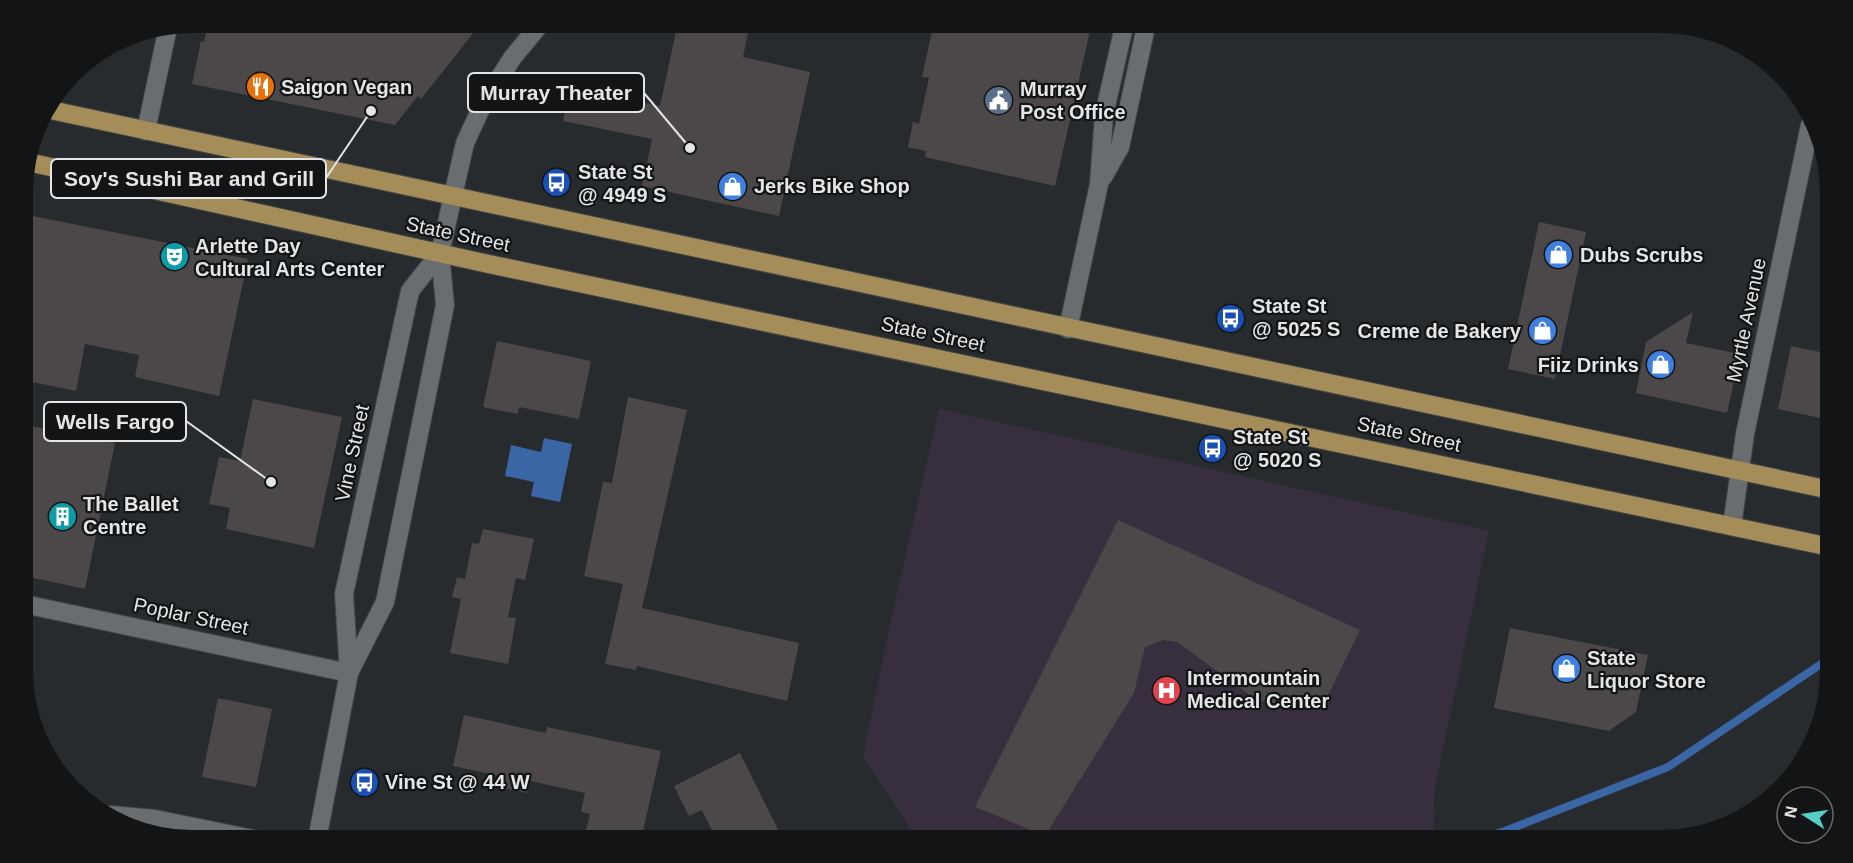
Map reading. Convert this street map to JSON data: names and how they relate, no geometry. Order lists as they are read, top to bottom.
{
  "streets": {
    "main road": ["State Street"],
    "street": ["Myrtle Avenue", "Vine Street", "Poplar Street"]
  },
  "crossings": [
    ["State Street", "Myrtle Avenue"],
    ["State Street", "Vine Street"],
    ["Vine Street", "Poplar Street"]
  ],
  "places": {
    "restaurant": ["Saigon Vegan"],
    "public building": ["Murray Post Office"],
    "other": ["Soy's Sushi Bar and Grill", "Murray Theater", "Wells Fargo"],
    "bus stop": [
      "State St @ 4949 S",
      "State St @ 5025 S",
      "State St @ 5020 S",
      "Vine St @ 44 W"
    ],
    "shop": [
      "Jerks Bike Shop",
      "Dubs Scrubs",
      "Creme de Bakery",
      "Fiiz Drinks",
      "State Liquor Store"
    ],
    "theatre": ["Arlette Day Cultural Arts Center"],
    "building": ["The Ballet Centre"],
    "hospital": ["Intermountain Medical Center"]
  },
  "north": "left"
}
